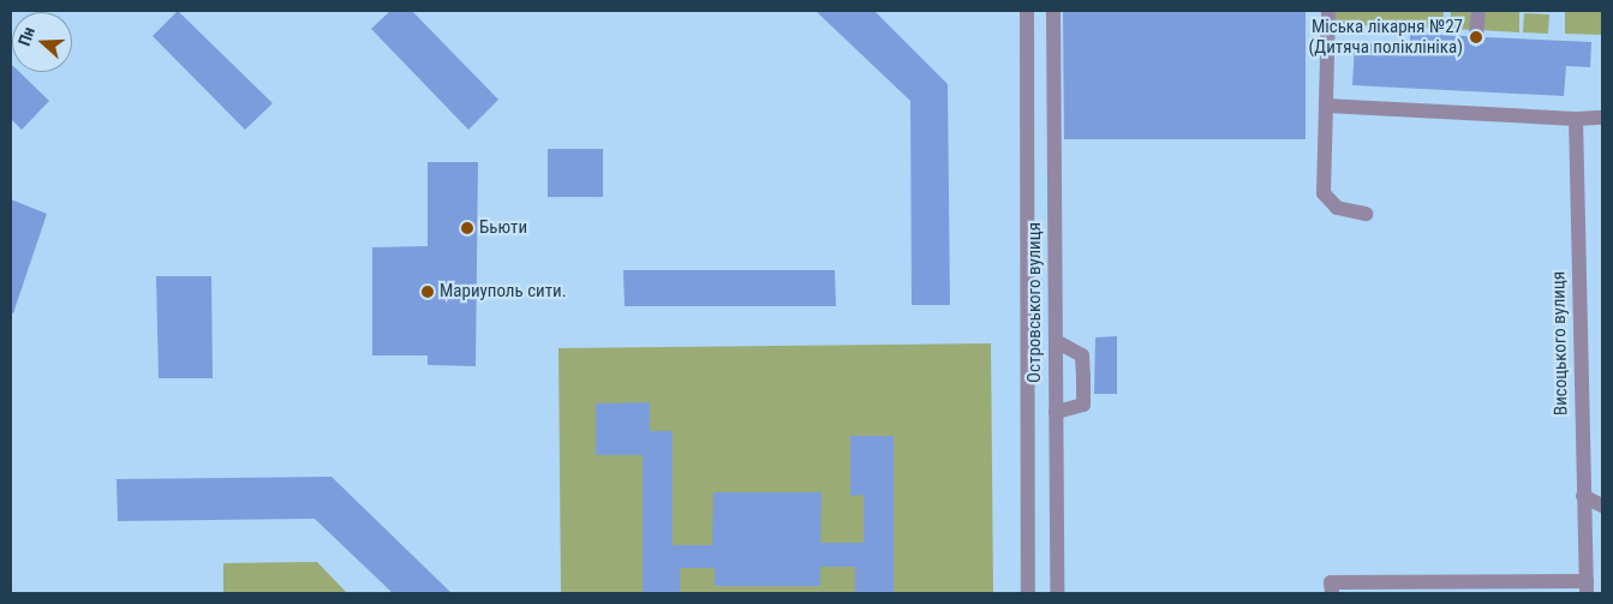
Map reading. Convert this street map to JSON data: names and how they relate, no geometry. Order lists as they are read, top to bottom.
{
  "streets": {
    "street": ["Островського вулиця", "Висоцького вулиця"]
  },
  "places": ["Міська лікарня №27 (Дитяча поліклініка)", "Бьюти", "Мариуполь сити."],
  "north": "left"
}
